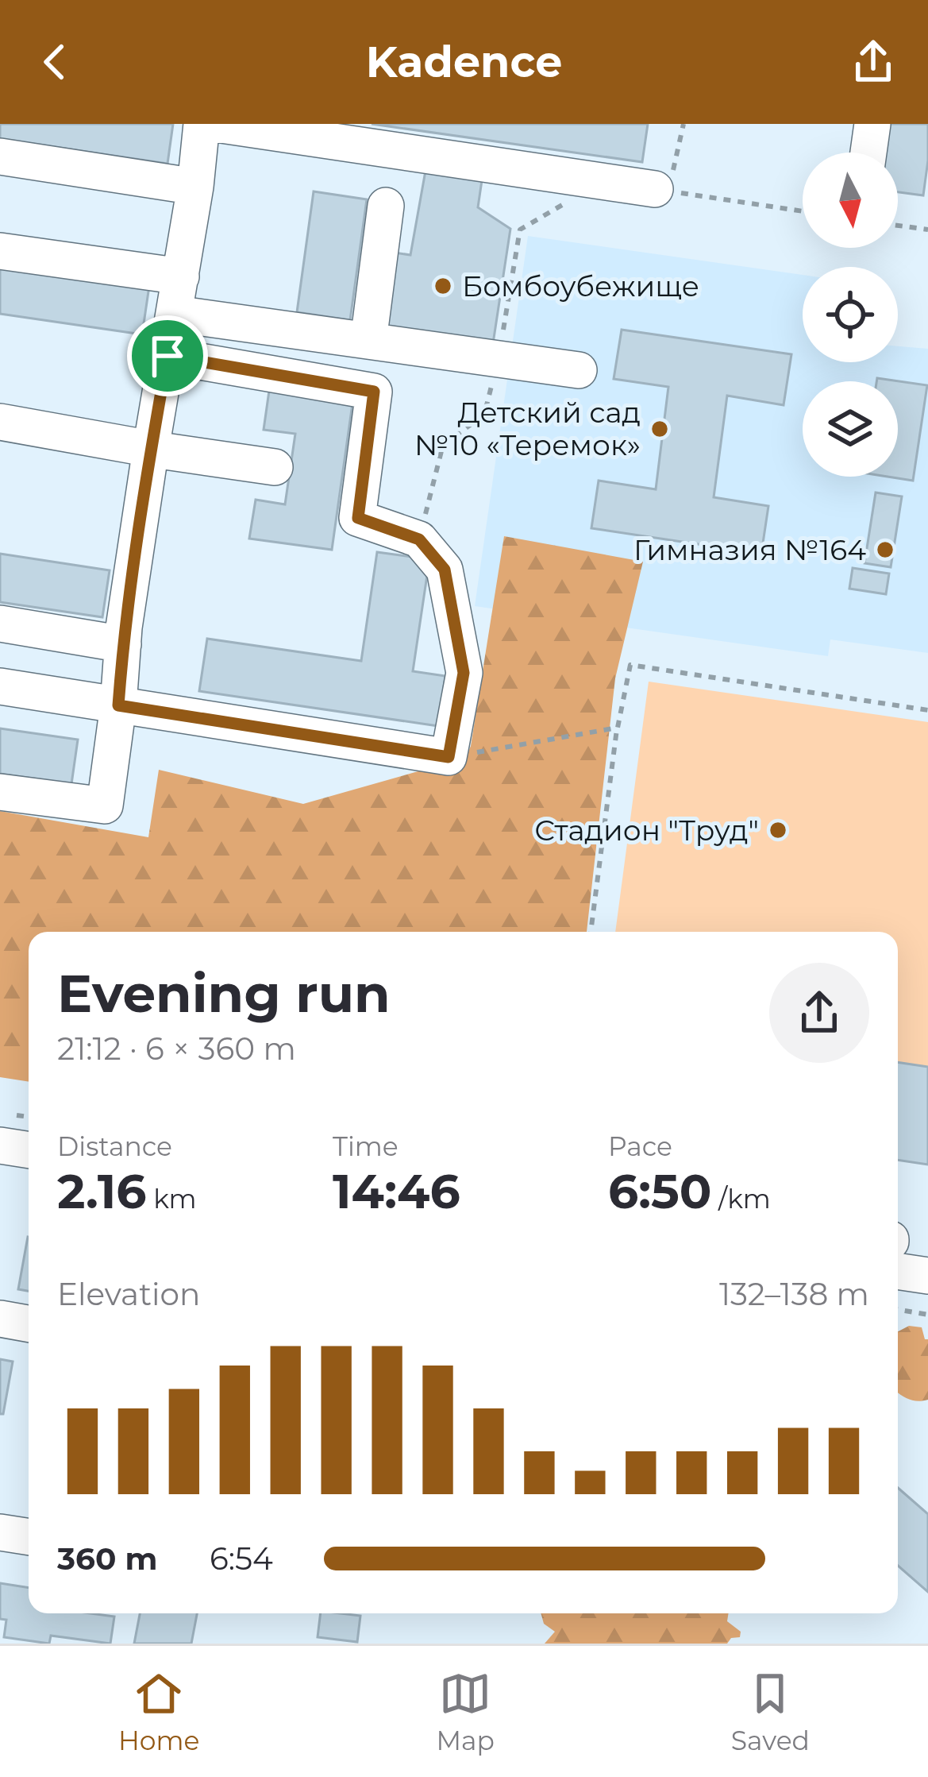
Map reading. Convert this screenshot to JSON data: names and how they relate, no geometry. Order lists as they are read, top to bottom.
{
  "places": [
    "Бомбоубежище",
    "Детский сад №10 «Теремок»",
    "Гимназия №164",
    "Стадион \"Труд\""
  ],
  "north": "bottom",
  "page": {
    "header": "Kadence",
    "heading": ["Evening run", "21:12 · 6 × 360 m"],
    "stats": [
      ["Distance", "2.16 km"],
      ["Time", "14:46"],
      ["Pace", "6:50 /km"]
    ],
    "chart": ["Elevation", "132–138 m"],
    "list": [
      {
        "name": "360 m",
        "note": "6:54"
      }
    ],
    "tabs": ["Home", "Map", "Saved"]
  }
}
